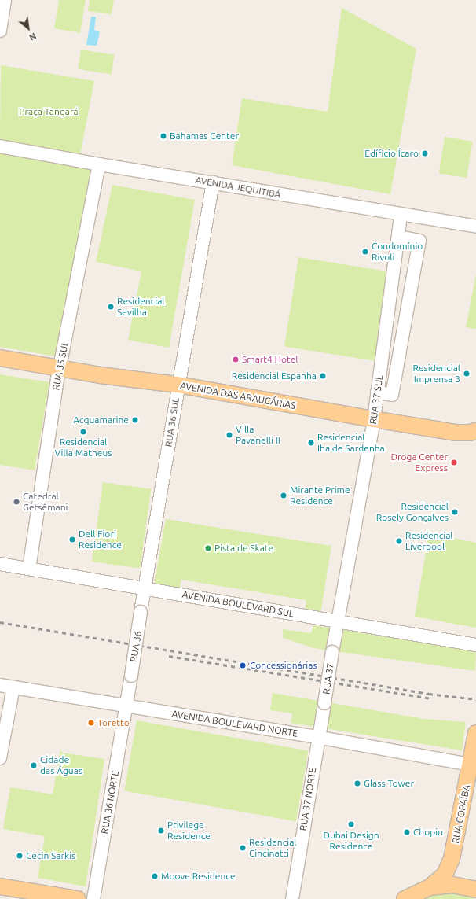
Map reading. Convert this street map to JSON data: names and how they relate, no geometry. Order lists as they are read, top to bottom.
{
  "streets": {
    "main road": ["AVENIDA DAS ARAUCÁRIAS", "RUA COPAÍBA"],
    "street": [
      "AVENIDA JEQUITIBÁ",
      "RUA 35 SUL",
      "RUA 37 SUL",
      "RUA 36 SUL",
      "AVENIDA BOULEVARD SUL",
      "RUA 36",
      "RUA 37",
      "AVENIDA BOULEVARD NORTE",
      "RUA 37 NORTE",
      "RUA 36 NORTE"
    ]
  },
  "crossings": [
    ["AVENIDA JEQUITIBÁ", "RUA 35 SUL"],
    ["AVENIDA JEQUITIBÁ", "RUA 37 SUL"],
    ["AVENIDA JEQUITIBÁ", "RUA 36 SUL"],
    ["RUA 35 SUL", "AVENIDA DAS ARAUCÁRIAS"],
    ["RUA 35 SUL", "AVENIDA BOULEVARD SUL"],
    ["AVENIDA DAS ARAUCÁRIAS", "RUA 37 SUL"],
    ["AVENIDA DAS ARAUCÁRIAS", "RUA 36 SUL"],
    ["RUA 37 SUL", "AVENIDA BOULEVARD SUL"],
    ["RUA 37 SUL", "RUA 37"],
    ["RUA 36 SUL", "AVENIDA BOULEVARD SUL"],
    ["RUA 36 SUL", "RUA 36"],
    ["AVENIDA BOULEVARD SUL", "RUA 36"],
    ["AVENIDA BOULEVARD SUL", "RUA 37"],
    ["RUA 36", "AVENIDA BOULEVARD NORTE"],
    ["RUA 36", "RUA 36 NORTE"],
    ["RUA 37", "AVENIDA BOULEVARD NORTE"],
    ["RUA 37", "RUA 37 NORTE"],
    ["AVENIDA BOULEVARD NORTE", "RUA 37 NORTE"],
    ["AVENIDA BOULEVARD NORTE", "RUA 36 NORTE"],
    ["AVENIDA BOULEVARD NORTE", "RUA COPAÍBA"]
  ],
  "parks": ["Praça Tangará"],
  "places": [
    "Bahamas Center",
    "Edíficio Ícaro",
    "Condomínio Rivoli",
    "Residencial Sevilha",
    "Smart4 Hotel",
    "Residencial Imprensa 3",
    "Residencial Espanha",
    "Acquamarine",
    "Residencial Villa Matheus",
    "Villa Pavanelli II",
    "Residencial Iha de Sardenha",
    "Droga Center Express",
    "Mirante Prime Residence",
    "Catedral Getsêmani",
    "Residencial Rosely Gonçalves",
    "Dell Fiori Residence",
    "Residencial Liverpool",
    "Pista de Skate",
    "Concessionárias",
    "Toretto",
    "Cidade das Águas",
    "Glass Tower",
    "Dubai Design Residence",
    "Privilege Residence",
    "Chopin",
    "Residencial Cincinatti",
    "Cecin Sarkis",
    "Moove Residence"
  ],
  "north": "bottom right"
}
